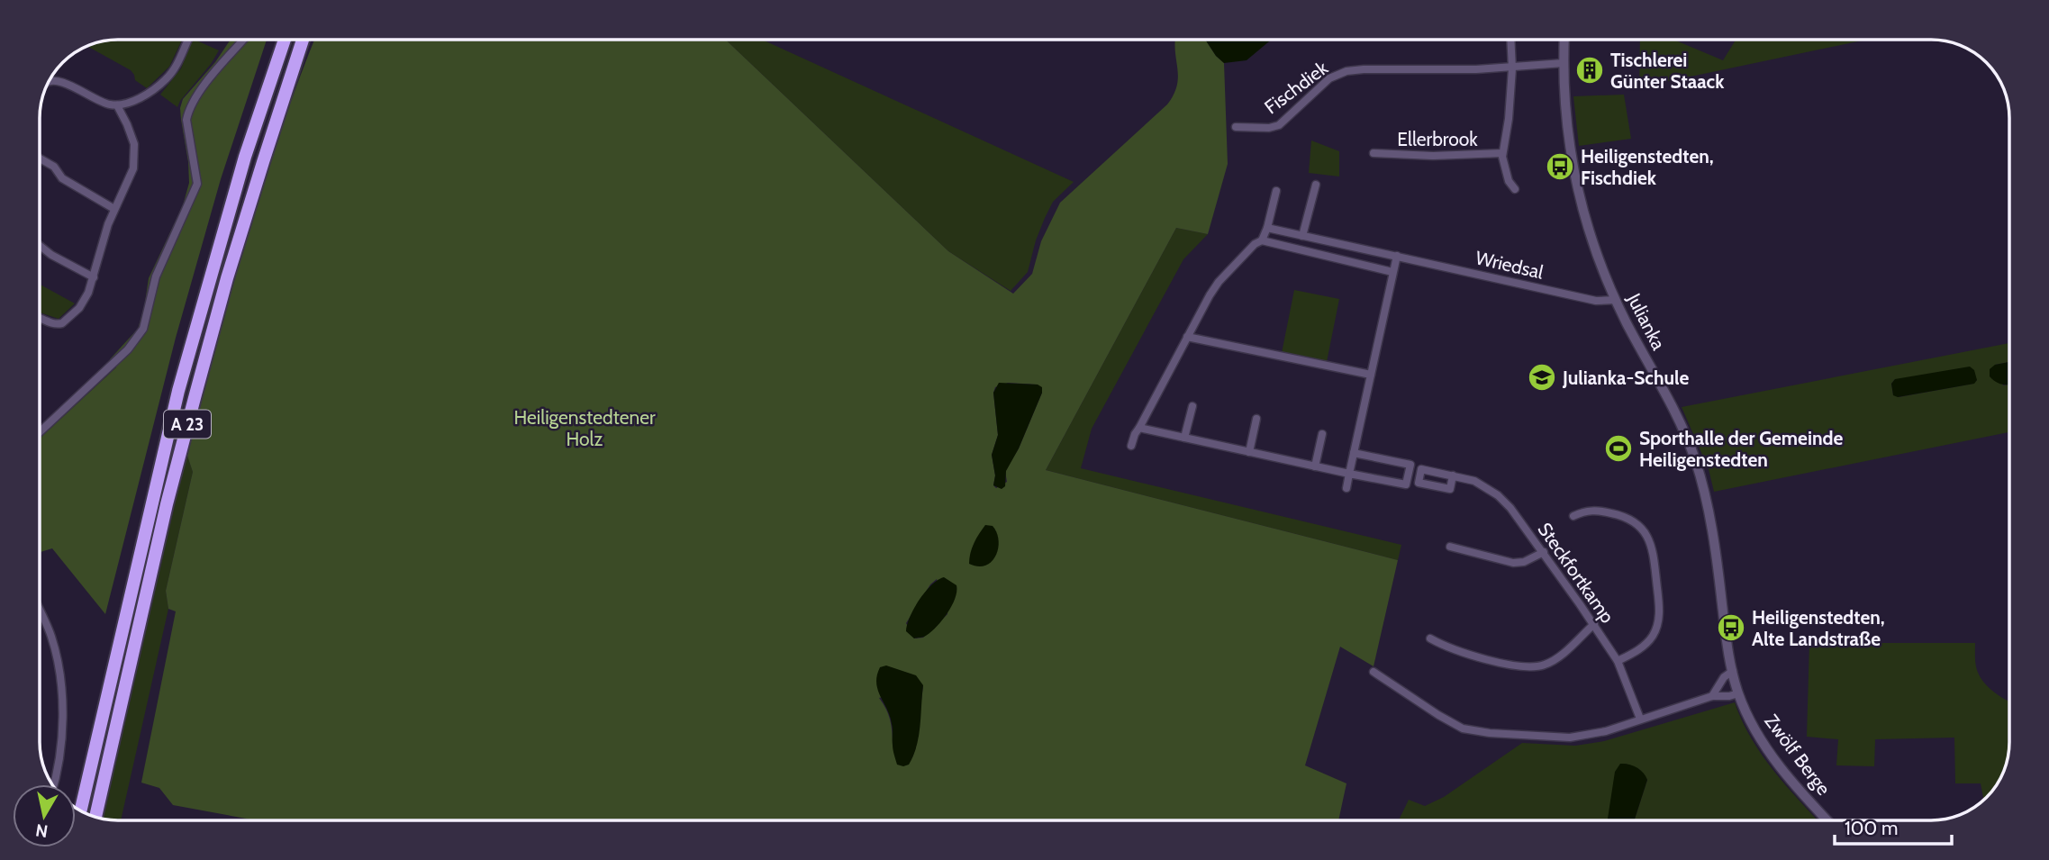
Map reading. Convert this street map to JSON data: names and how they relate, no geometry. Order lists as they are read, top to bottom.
{
  "streets": {
    "highway": ["A 23"],
    "street": [
      "Fischdiek",
      "Ellerbrook",
      "Wriedsal",
      "Julianka",
      "Steckfortkamp",
      "Zwölf Berge"
    ]
  },
  "crossings": [
    ["Fischdiek", "Ellerbrook"],
    ["Fischdiek", "Julianka"],
    ["Wriedsal", "Julianka"],
    ["Julianka", "Zwölf Berge"]
  ],
  "parks": ["Heiligenstedtener Holz"],
  "places": {
    "building": ["Tischlerei Günter Staack"],
    "bus stop": ["Heiligenstedten, Fischdiek", "Heiligenstedten, Alte Landstraße"],
    "school or university": ["Julianka-Schule"],
    "sports": ["Sporthalle der Gemeinde Heiligenstedten"]
  },
  "scale_bar": "100 m",
  "north": "bottom"
}
